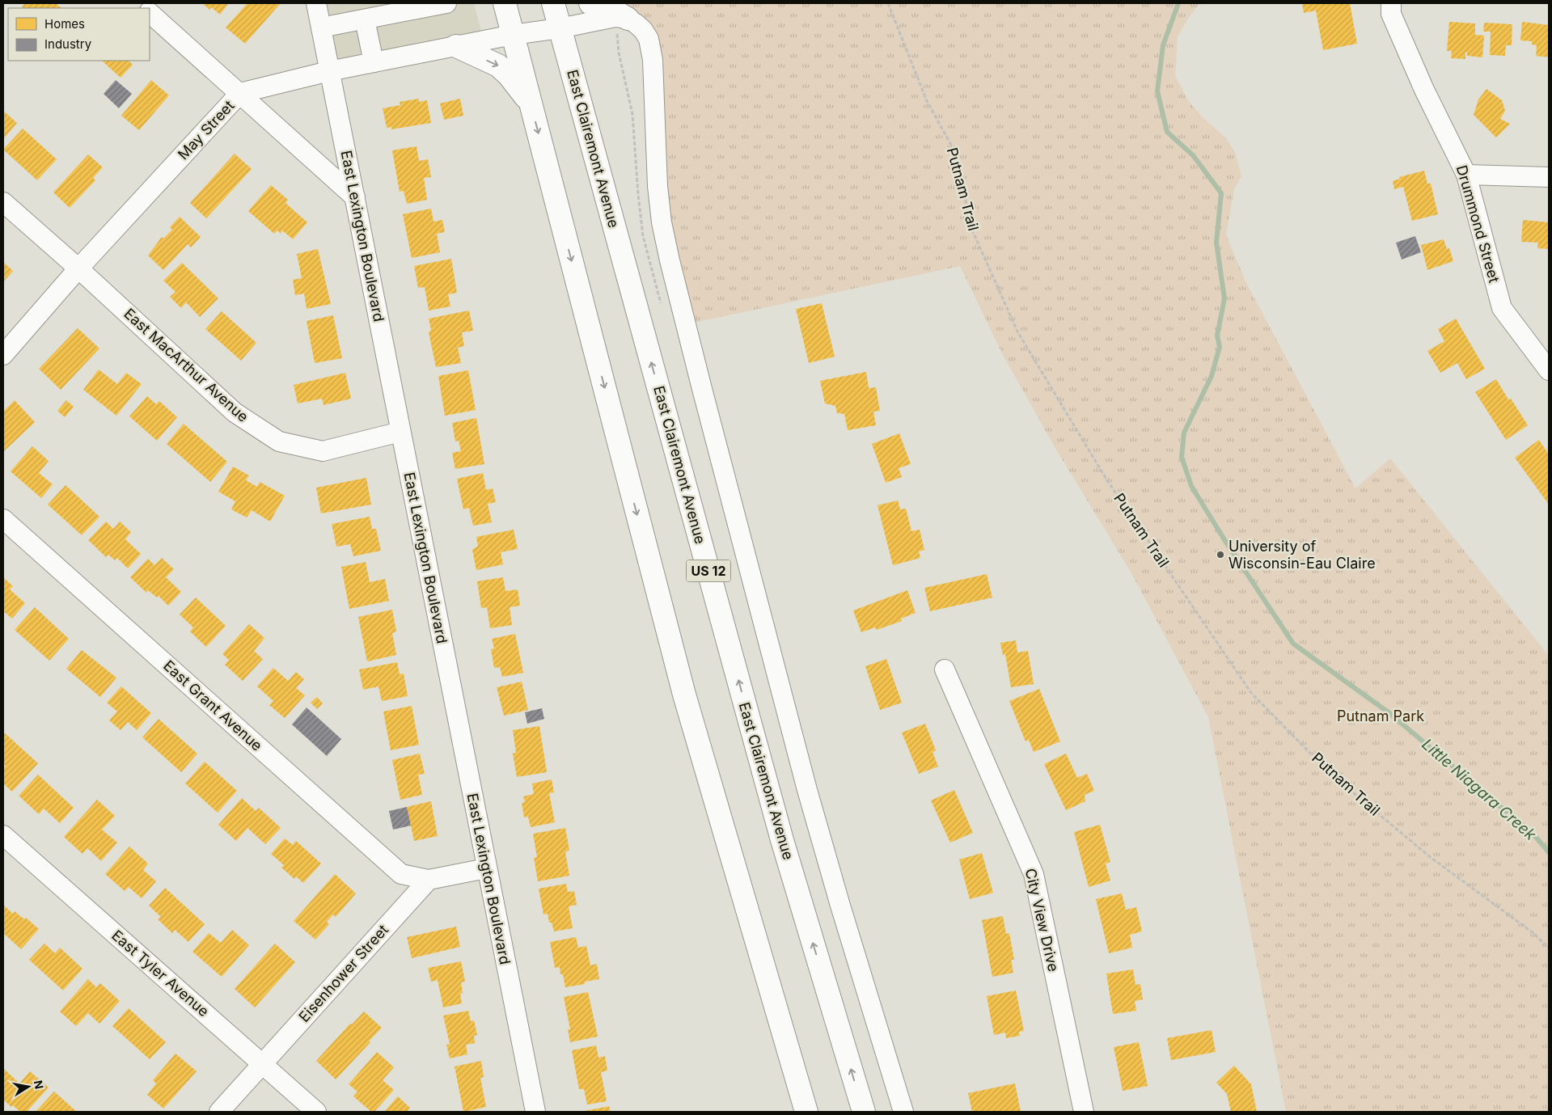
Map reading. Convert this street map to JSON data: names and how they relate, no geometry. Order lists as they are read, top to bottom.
{
  "streets": {
    "main road": ["East Clairemont Avenue", "US 12"],
    "street": [
      "May Street",
      "Drummond Street",
      "East Lexington Boulevard",
      "East MacArthur Avenue",
      "East Grant Avenue",
      "City View Drive",
      "East Tyler Avenue",
      "Eisenhower Street"
    ],
    "path": ["Putnam Trail"]
  },
  "crossings": [
    ["May Street", "East Clairemont Avenue"],
    ["May Street", "East Lexington Boulevard"],
    ["May Street", "East MacArthur Avenue"],
    ["East Lexington Boulevard", "East MacArthur Avenue"],
    ["East Grant Avenue", "Eisenhower Street"],
    ["East Tyler Avenue", "Eisenhower Street"]
  ],
  "water": ["Little Niagara Creek"],
  "parks": ["Putnam Park"],
  "places": ["University of Wisconsin-Eau Claire"],
  "legend": ["Homes", "Industry"],
  "north": "right"
}
